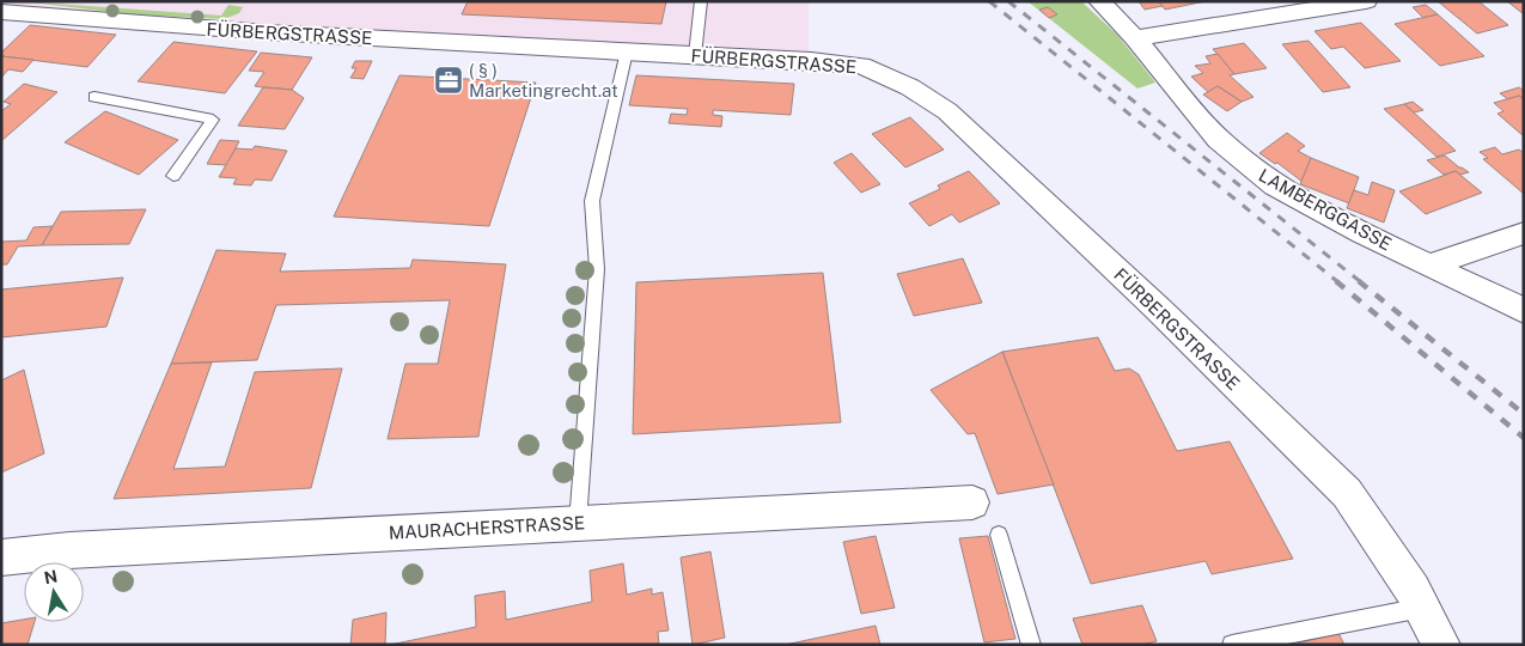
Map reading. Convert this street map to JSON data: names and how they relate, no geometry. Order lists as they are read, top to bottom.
{
  "streets": {
    "street": ["FÜRBERGSTRASSE", "LAMBERGGASSE", "MAURACHERSTRASSE"]
  },
  "places": {
    "office": ["( § ) Marketingrecht.at"]
  },
  "north": "top"
}
